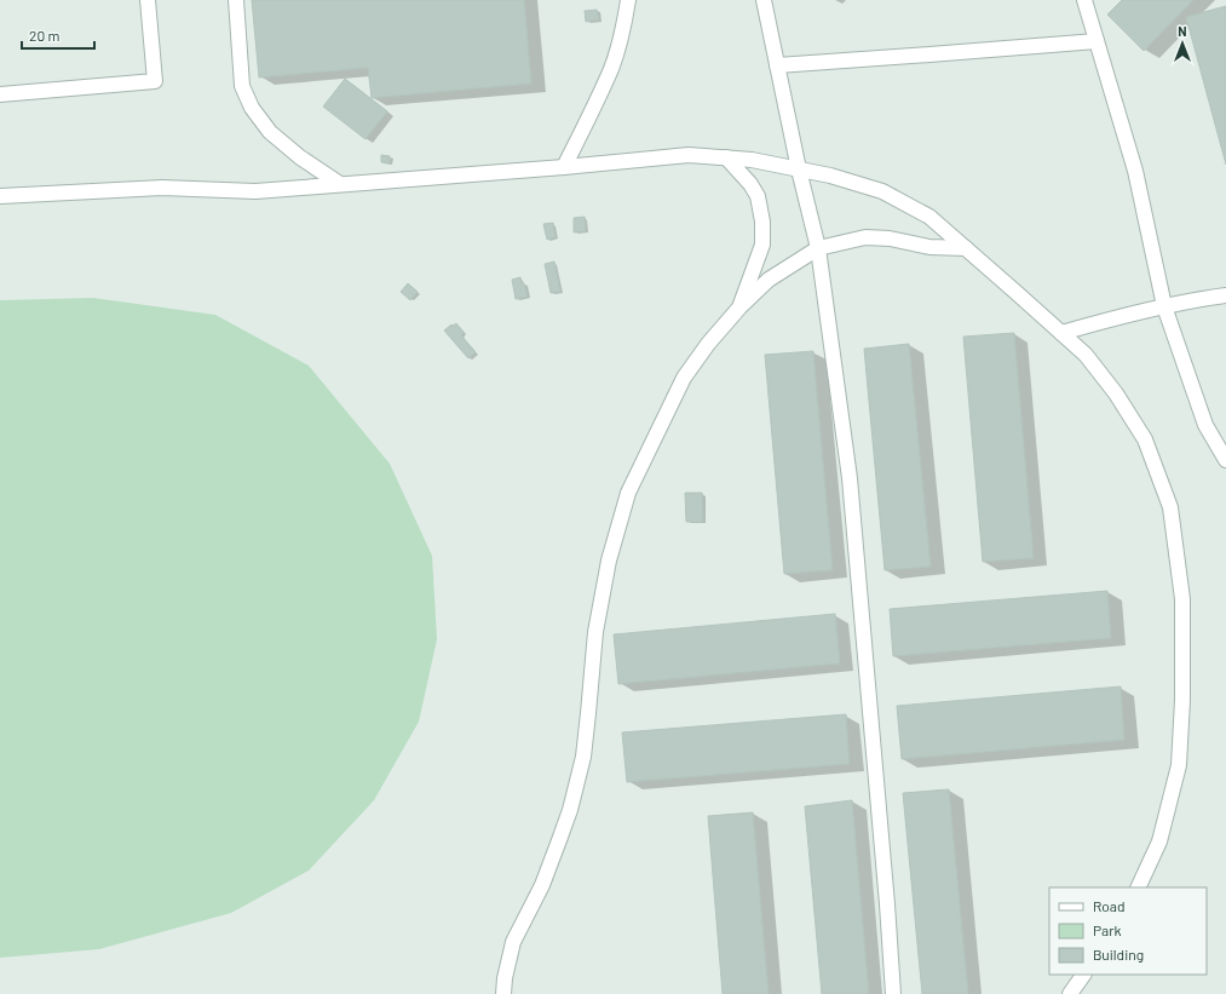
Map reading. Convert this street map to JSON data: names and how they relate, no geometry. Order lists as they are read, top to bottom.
{
  "legend": ["Road", "Park", "Building"],
  "scale_bar": "20 m",
  "north": "top"
}
